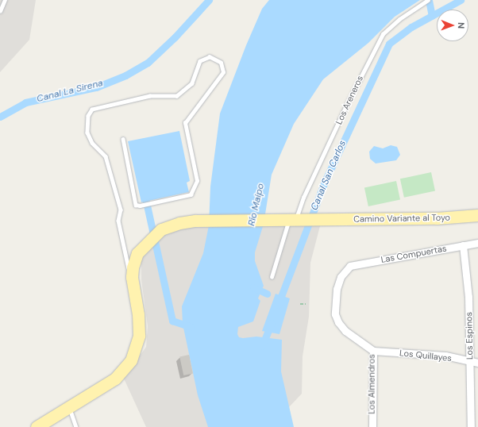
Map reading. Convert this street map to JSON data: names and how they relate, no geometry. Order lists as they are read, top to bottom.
{
  "streets": {
    "main road": ["Camino Variante al Toyo"],
    "street": [
      "Las Compuertas",
      "Los Espinos",
      "Los Quillayes",
      "Los Almendros"
    ],
    "lane": ["Los Areneros"]
  },
  "crossings": [
    ["Los Areneros", "Camino Variante al Toyo"],
    ["Las Compuertas", "Los Espinos"],
    ["Las Compuertas", "Los Almendros"],
    ["Los Espinos", "Los Quillayes"],
    ["Los Quillayes", "Los Almendros"]
  ],
  "water": ["Canal La Sirena", "Canal San Carlos", "Río Maipo"],
  "north": "right"
}
